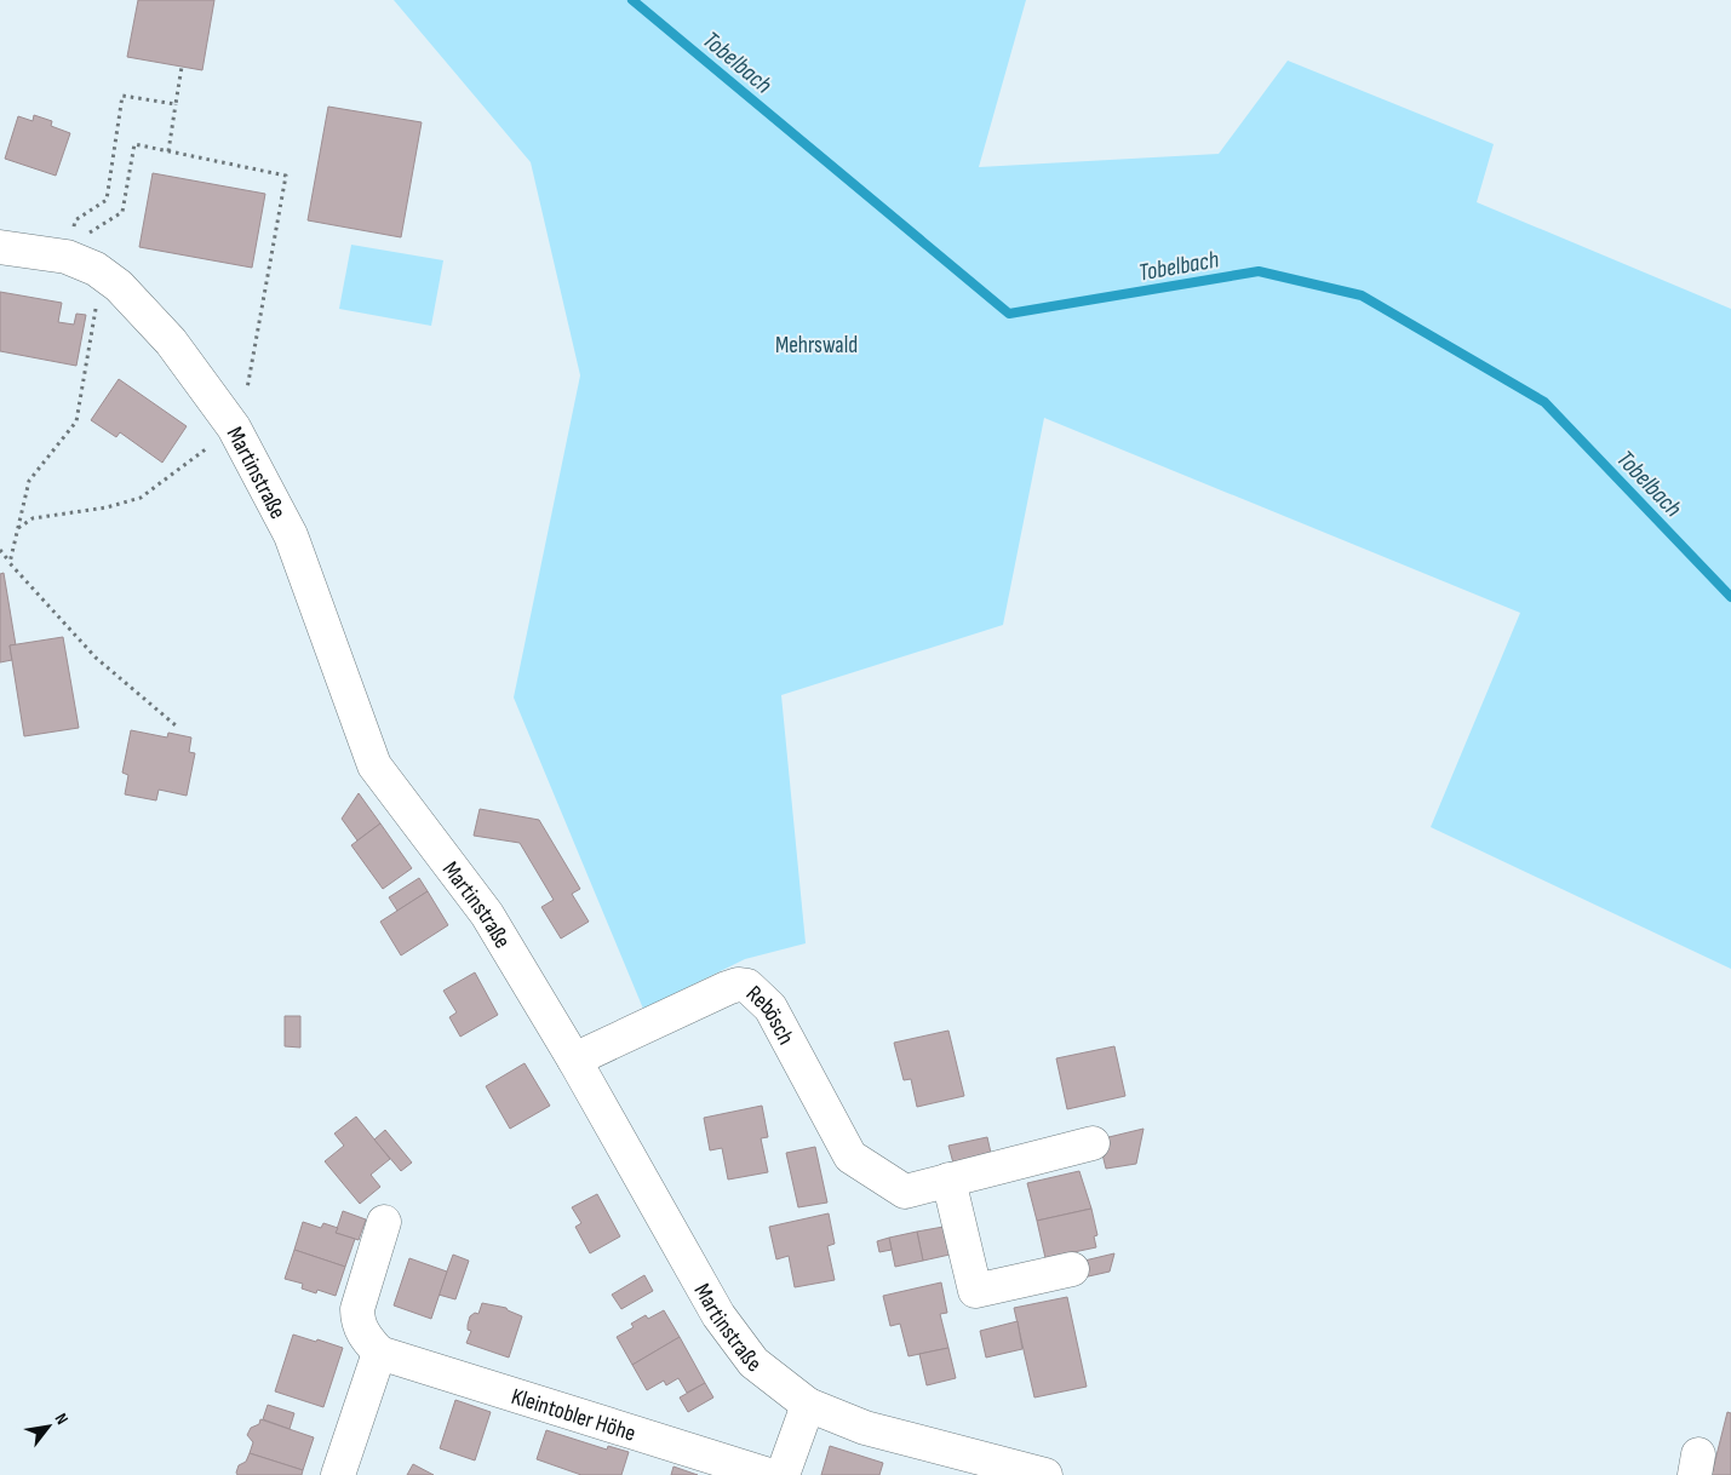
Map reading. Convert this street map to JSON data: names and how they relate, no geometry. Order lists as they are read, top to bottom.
{
  "streets": {
    "street": ["Martinstraße", "Rebösch", "Kleintobler Höhe"]
  },
  "crossings": [
    ["Martinstraße", "Rebösch"]
  ],
  "water": ["Tobelbach"],
  "parks": ["Mehrswald"],
  "north": "top right"
}
